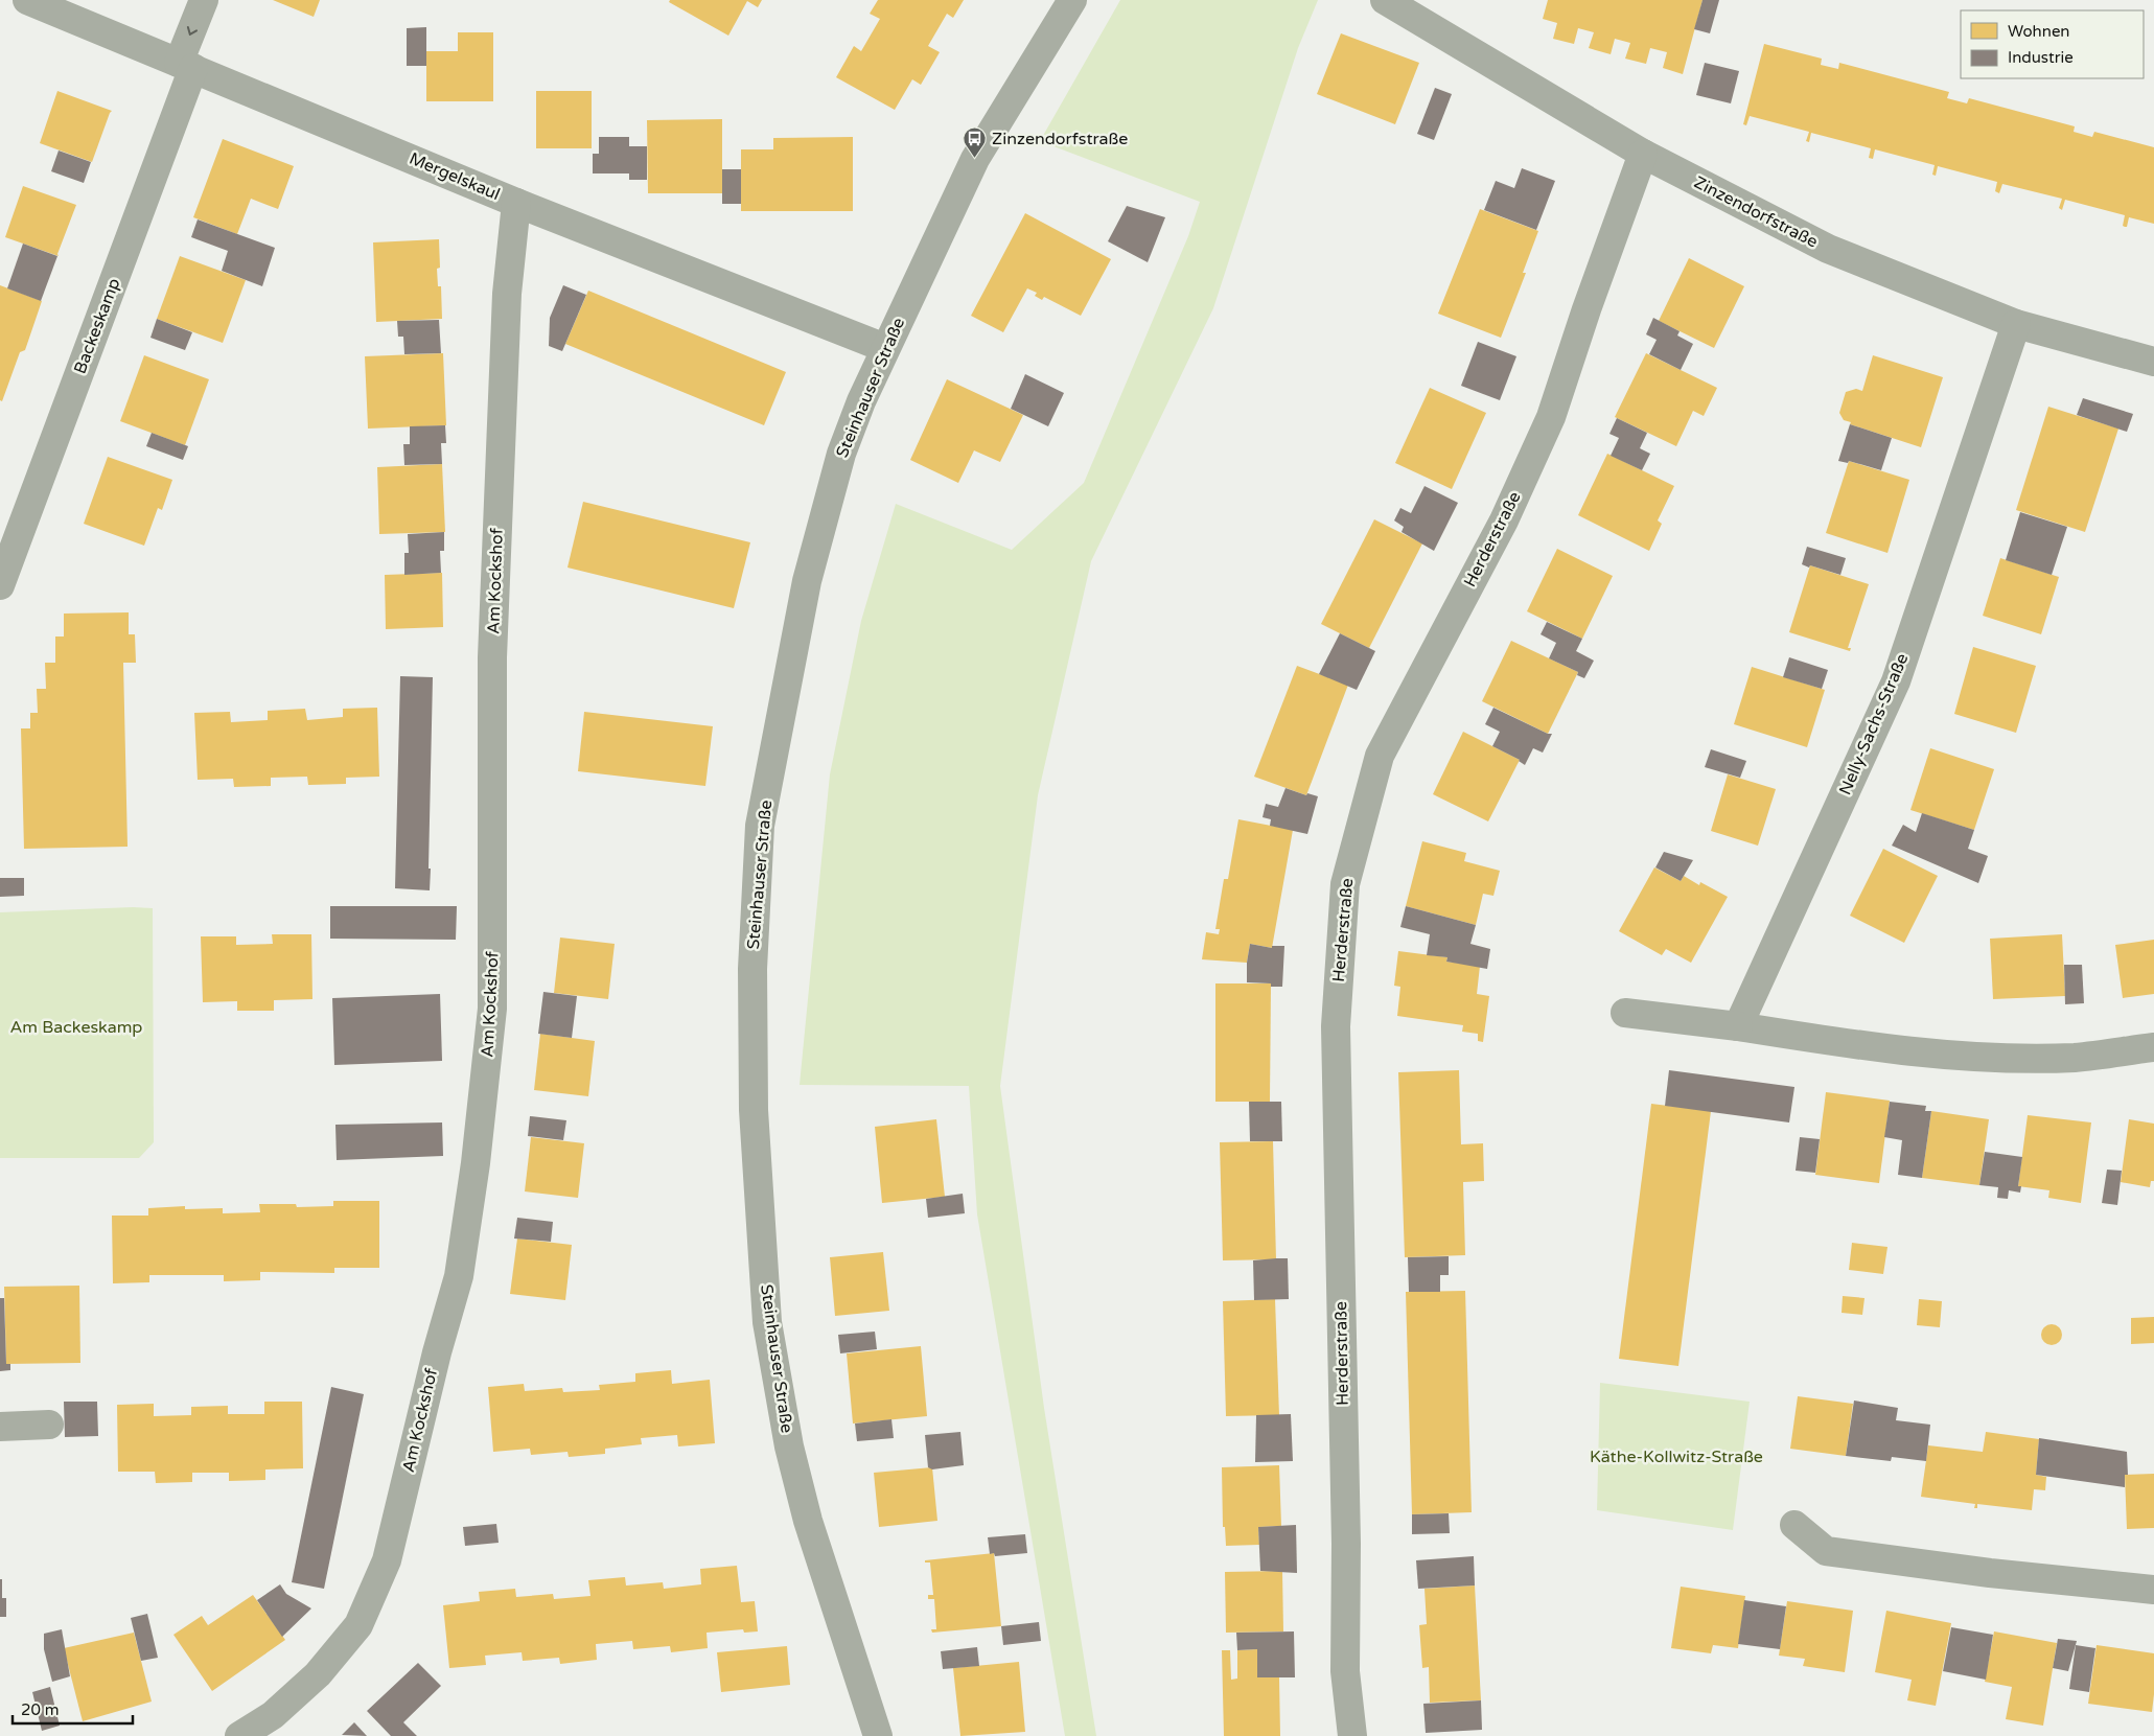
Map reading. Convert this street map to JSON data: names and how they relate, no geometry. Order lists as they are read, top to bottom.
{
  "streets": {
    "street": [
      "Mergelskaul",
      "Zinzendorfstraße",
      "Backeskamp",
      "Steinhauser Straße",
      "Herderstraße",
      "Am Kockshof",
      "Nelly-Sachs-Straße"
    ]
  },
  "crossings": [
    ["Mergelskaul", "Backeskamp"],
    ["Mergelskaul", "Steinhauser Straße"],
    ["Mergelskaul", "Am Kockshof"],
    ["Zinzendorfstraße", "Herderstraße"],
    ["Zinzendorfstraße", "Nelly-Sachs-Straße"]
  ],
  "parks": ["Am Backeskamp", "Käthe-Kollwitz-Straße"],
  "places": {
    "bus stop": ["Zinzendorfstraße"]
  },
  "legend": ["Wohnen", "Industrie"],
  "scale_bar": "20 m"
}
